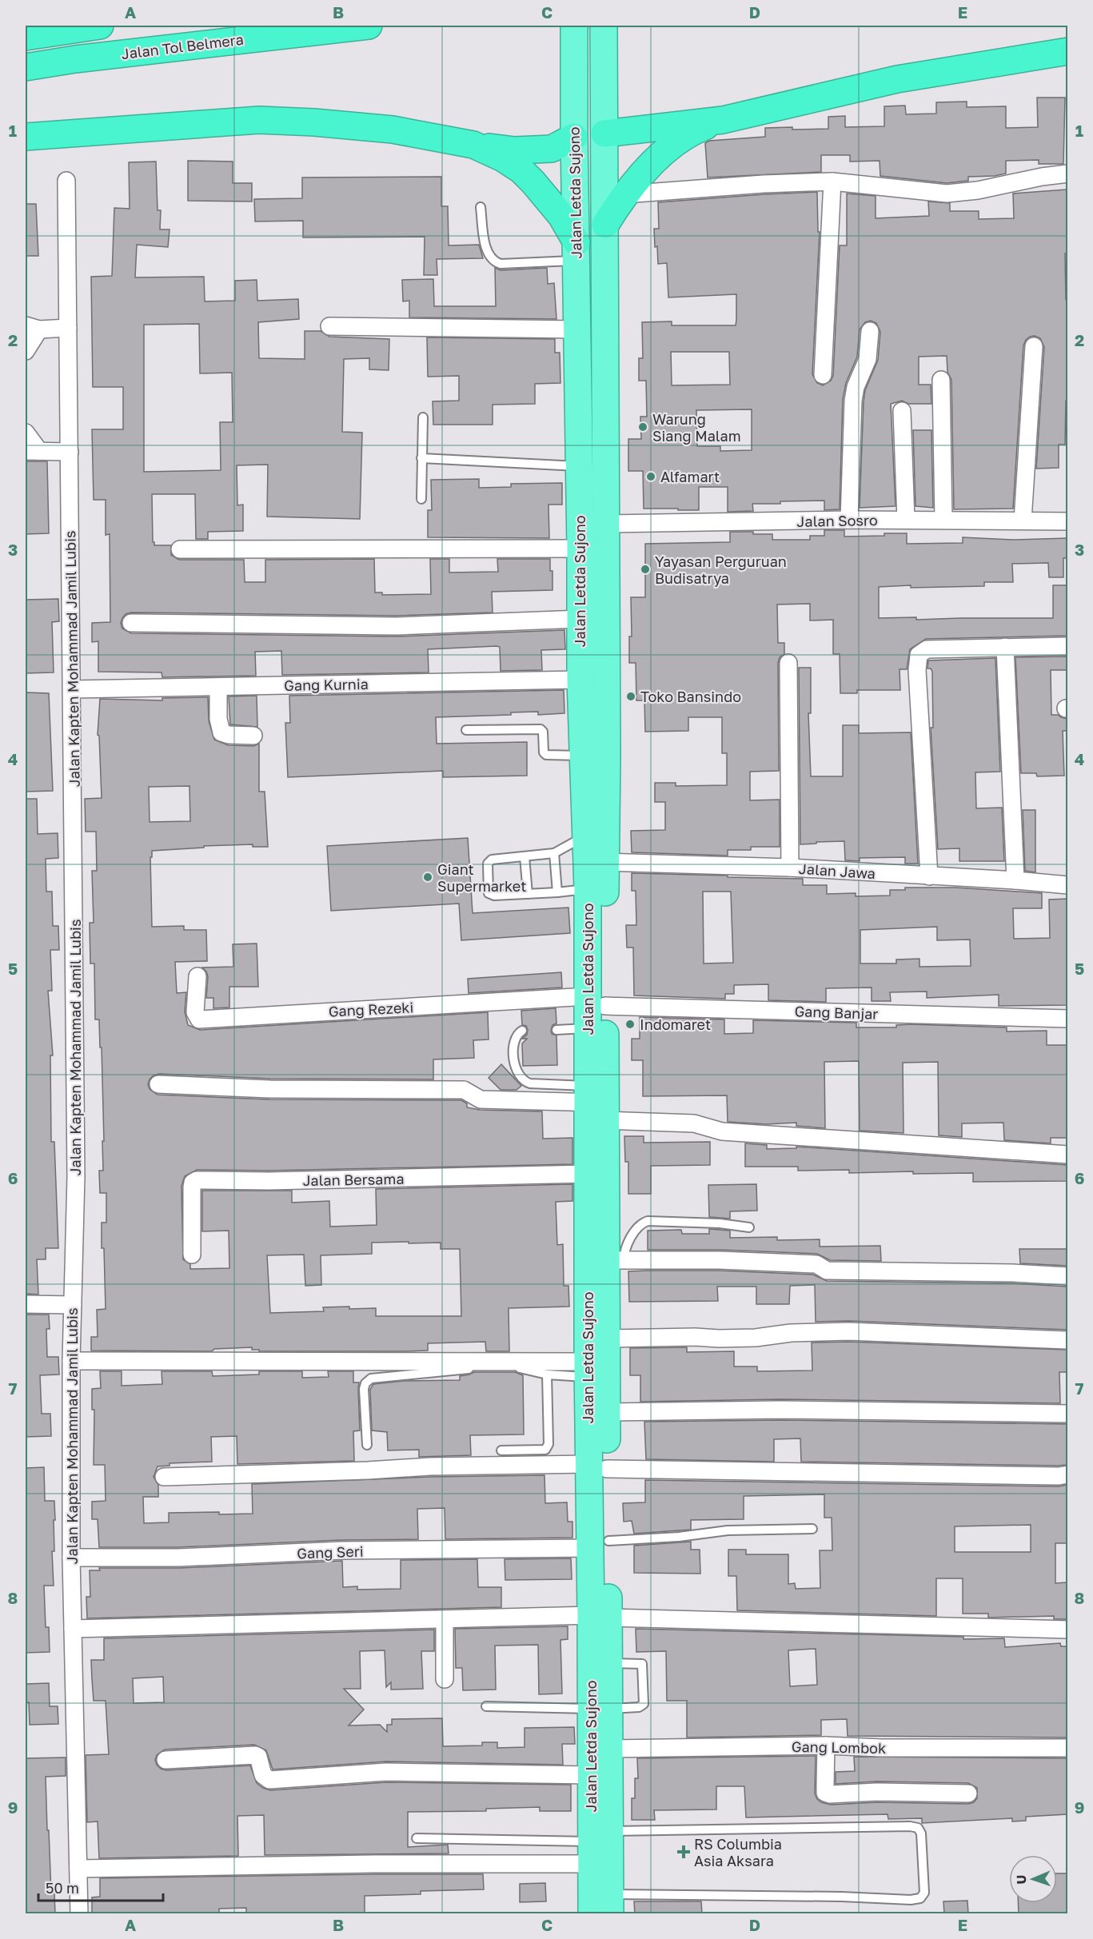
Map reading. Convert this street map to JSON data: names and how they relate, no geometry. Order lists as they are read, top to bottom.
{
  "streets": {
    "highway": ["Jalan Tol Belmera", "Jalan Letda Sujono"],
    "street": [
      "Jalan Sosro",
      "Jalan Kapten Mohammad Jamil Lubis",
      "Gang Kurnia",
      "Jalan Jawa",
      "Gang Rezeki",
      "Gang Banjar",
      "Jalan Bersama",
      "Gang Seri",
      "Gang Lombok"
    ]
  },
  "crossings": [
    ["Jalan Letda Sujono", "Jalan Sosro"],
    ["Jalan Letda Sujono", "Gang Kurnia"],
    ["Jalan Letda Sujono", "Jalan Jawa"],
    ["Jalan Letda Sujono", "Gang Rezeki"],
    ["Jalan Letda Sujono", "Gang Banjar"],
    ["Jalan Letda Sujono", "Jalan Bersama"],
    ["Jalan Letda Sujono", "Gang Seri"],
    ["Jalan Letda Sujono", "Gang Lombok"],
    ["Jalan Kapten Mohammad Jamil Lubis", "Gang Kurnia"],
    ["Jalan Kapten Mohammad Jamil Lubis", "Gang Seri"],
    ["Gang Rezeki", "Gang Banjar"]
  ],
  "places": {
    "other": [
      "Warung Siang Malam",
      "Alfamart",
      "Yayasan Perguruan Budisatrya",
      "Toko Bansindo",
      "Giant Supermarket",
      "Indomaret"
    ],
    "health": ["RS Columbia Asia Aksara"]
  },
  "scale_bar": "50 m",
  "north": "left",
  "grid": {
    "columns": [
      "A",
      "B",
      "C",
      "D",
      "E"
    ],
    "rows": [
      "1",
      "2",
      "3",
      "4",
      "5",
      "6",
      "7",
      "8",
      "9"
    ]
  }
}
